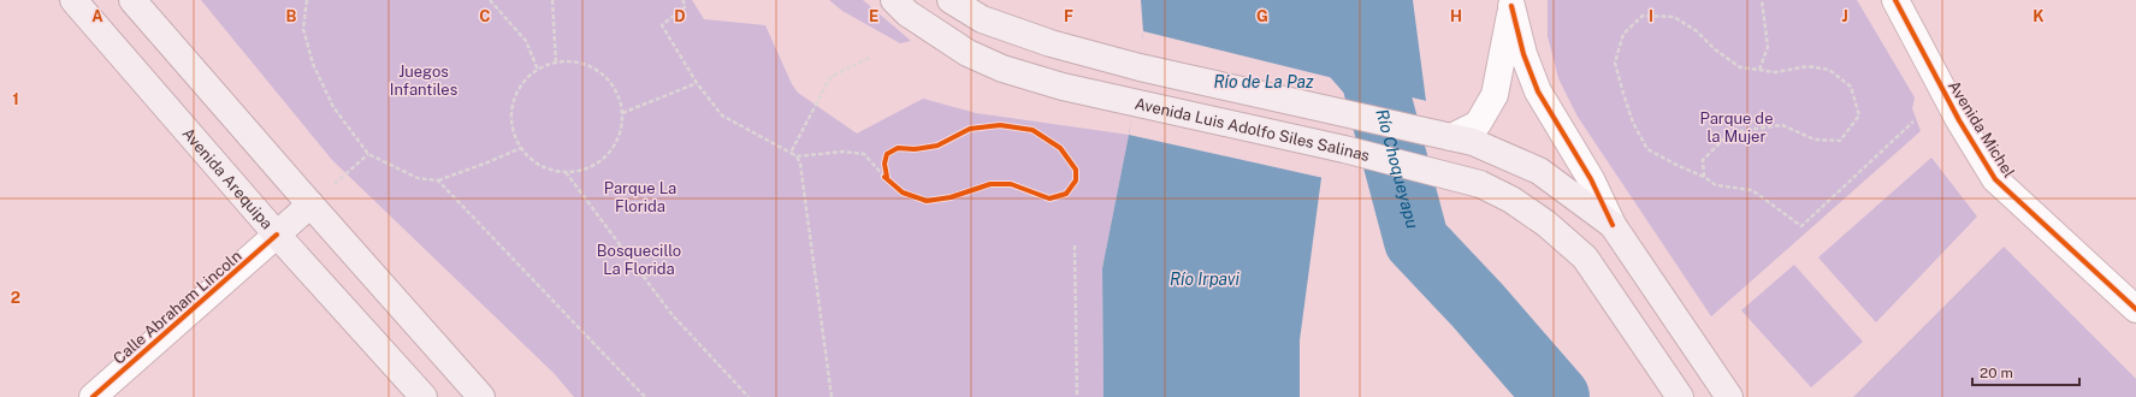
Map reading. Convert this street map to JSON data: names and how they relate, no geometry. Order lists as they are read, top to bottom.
{
  "streets": {
    "main road": ["Avenida Luis Adolfo Siles Salinas", "Avenida Arequipa"],
    "street": ["Avenida Michel", "Calle Abraham Lincoln"]
  },
  "crossings": [
    ["Avenida Arequipa", "Calle Abraham Lincoln"]
  ],
  "water": ["Río de La Paz", "Río Choqueyapu", "Río Irpavi"],
  "parks": [
    "Juegos Infantiles",
    "Parque de la Mujer",
    "Parque La Florida",
    "Bosquecillo La Florida"
  ],
  "scale_bar": "20 m",
  "grid": {
    "columns": [
      "A",
      "B",
      "C",
      "D",
      "E",
      "F",
      "G",
      "H",
      "I",
      "J",
      "K"
    ],
    "rows": ["1", "2"]
  }
}
